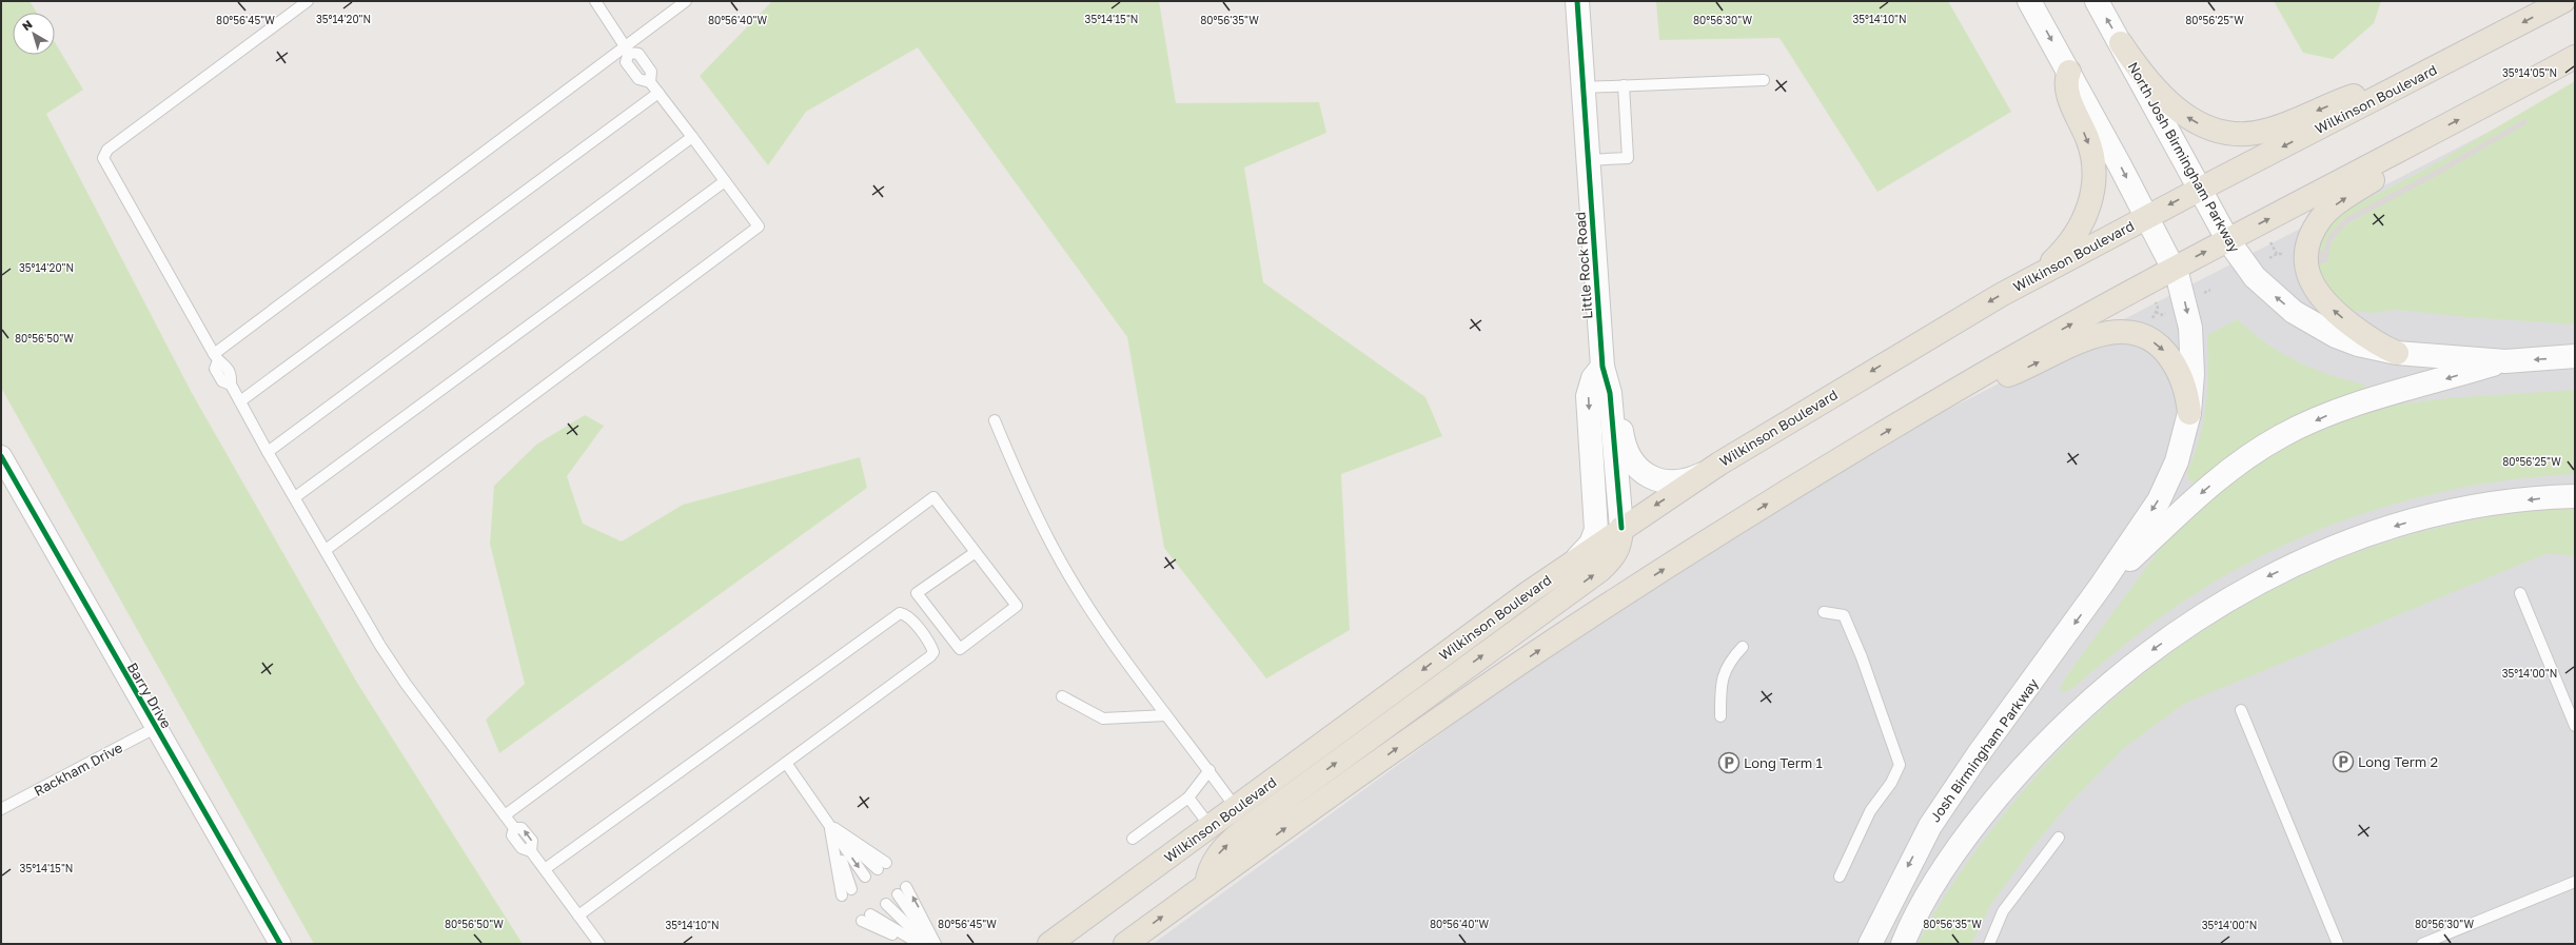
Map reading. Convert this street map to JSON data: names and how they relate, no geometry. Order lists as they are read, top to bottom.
{
  "streets": {
    "main road": [
      "Wilkinson Boulevard",
      "North Josh Birmingham Parkway",
      "Little Rock Road",
      "Josh Birmingham Parkway"
    ],
    "street": ["Barry Drive"],
    "lane": ["Rackham Drive"]
  },
  "crossings": [
    ["Wilkinson Boulevard", "North Josh Birmingham Parkway"],
    ["Wilkinson Boulevard", "Little Rock Road"],
    ["Barry Drive", "Rackham Drive"]
  ],
  "one_way": ["North Josh Birmingham Parkway", "Josh Birmingham Parkway"],
  "places": {
    "parking": ["Long Term 2", "Long Term 1"]
  },
  "north": "top left",
  "coordinates": [
    "35°14'20\"N",
    "35°14'15\"N",
    "35°14'10\"N",
    "80°56'45\"W",
    "80°56'40\"W",
    "80°56'35\"W",
    "80°56'30\"W",
    "80°56'25\"W",
    "35°14'05\"N",
    "80°56'50\"W",
    "35°14'00\"N"
  ]
}
